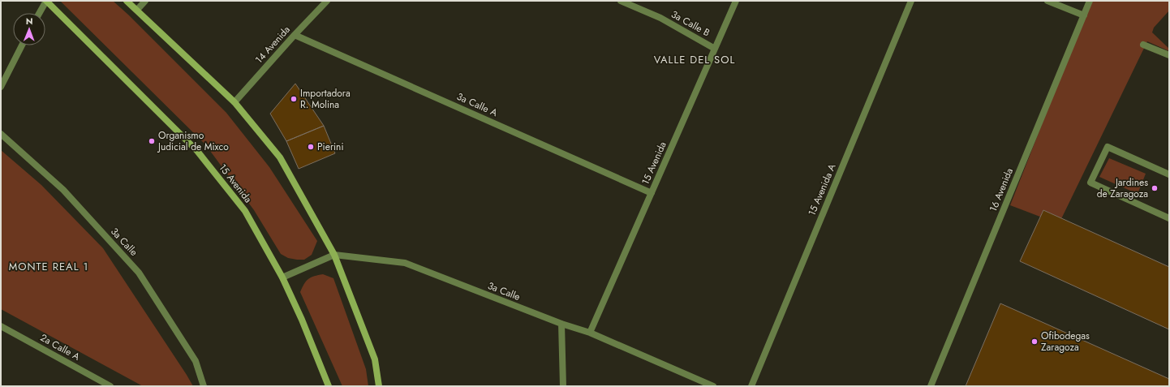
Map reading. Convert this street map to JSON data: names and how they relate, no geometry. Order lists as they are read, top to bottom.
{
  "streets": {
    "main road": ["15 Avenida"],
    "street": [
      "3a Calle B",
      "14 Avenida",
      "3a Calle A",
      "15 Avenida A",
      "16 Avenida",
      "3a Calle",
      "2a Calle A"
    ]
  },
  "crossings": [
    ["3a Calle B", "15 Avenida"],
    ["14 Avenida", "3a Calle A"],
    ["3a Calle A", "15 Avenida"],
    ["15 Avenida", "3a Calle"]
  ],
  "districts": ["VALLE DEL SOL", "MONTE REAL 1"],
  "places": [
    "Importadora R. Molina",
    "Organismo Judicial de Mixco",
    "Pierini",
    "Jardines de Zaragoza",
    "Ofibodegas Zaragoza"
  ],
  "north": "top"
}
